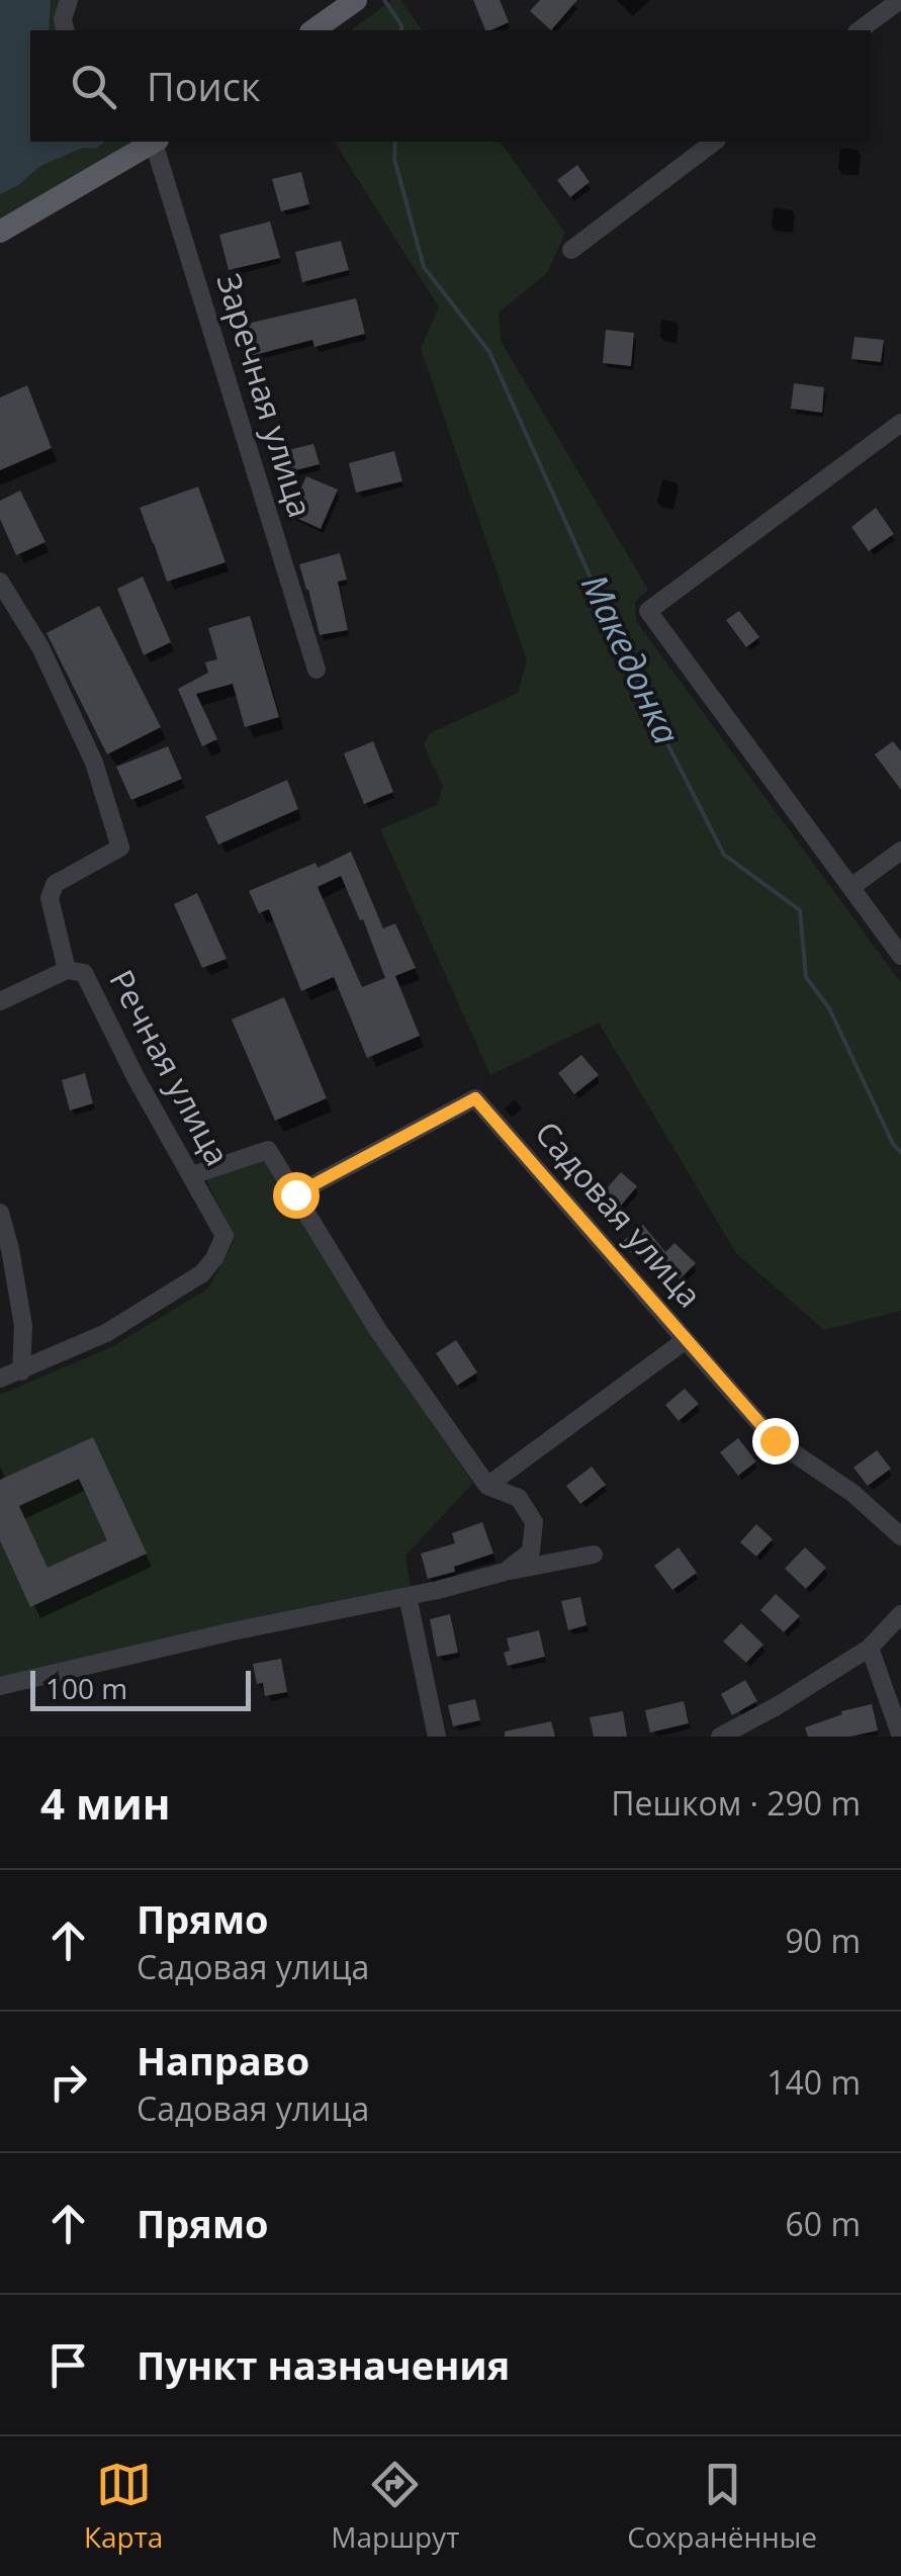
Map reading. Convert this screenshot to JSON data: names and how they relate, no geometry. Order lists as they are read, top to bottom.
{
  "streets": {
    "street": ["Заречная улица", "Речная улица", "Садовая улица"]
  },
  "water": ["Македонка"],
  "scale_bar": "100 m",
  "page": {
    "search": "Поиск",
    "scale": "100 m",
    "heading": ["4 мин", "Пешком · 290 m"],
    "list": [
      ["Прямо", "Садовая улица", "90 m"],
      ["Направо", "Садовая улица", "140 m"],
      ["Прямо", "60 m"],
      "Пункт назначения"
    ],
    "nav": ["Карта", "Маршрут", "Сохранённые"]
  }
}
